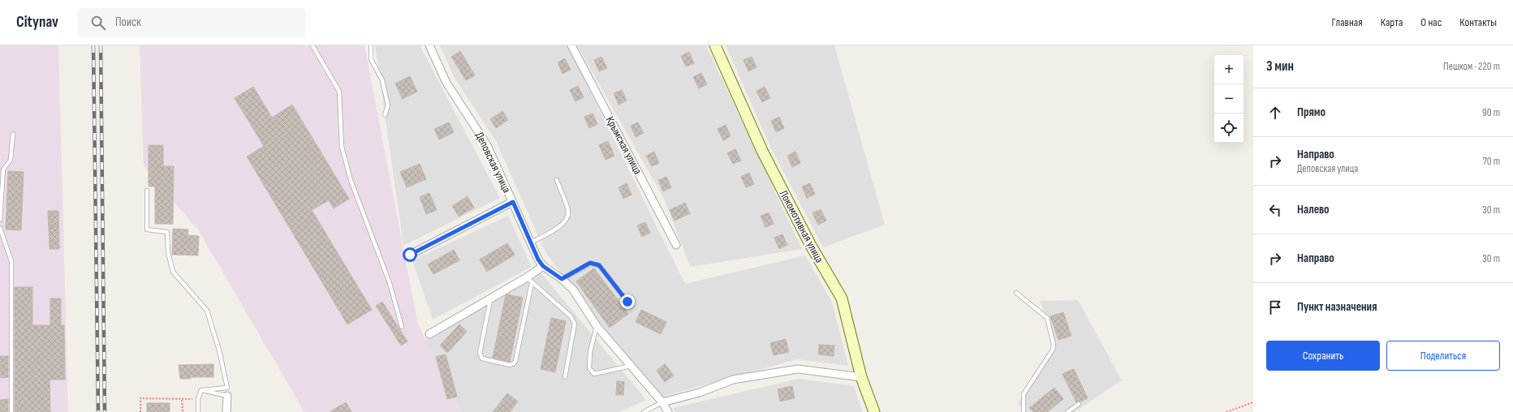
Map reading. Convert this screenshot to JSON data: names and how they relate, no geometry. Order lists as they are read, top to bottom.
{
  "streets": {
    "street": ["Крымская улица", "Деповская улица", "Локомотивная улица"]
  },
  "page": {
    "header": "Citynav",
    "search": "Поиск",
    "nav": [
      "Главная",
      "Карта",
      "О нас",
      "Контакты"
    ],
    "heading": ["3 мин", "Пешком · 220 m"],
    "map_buttons": ["+", "−"],
    "list": [
      ["Прямо", "90 m"],
      ["Направо", "Деповская улица", "70 m"],
      ["Налево", "30 m"],
      ["Направо", "30 m"],
      "Пункт назначения"
    ],
    "buttons": ["Сохранить", "Поделиться"]
  }
}
